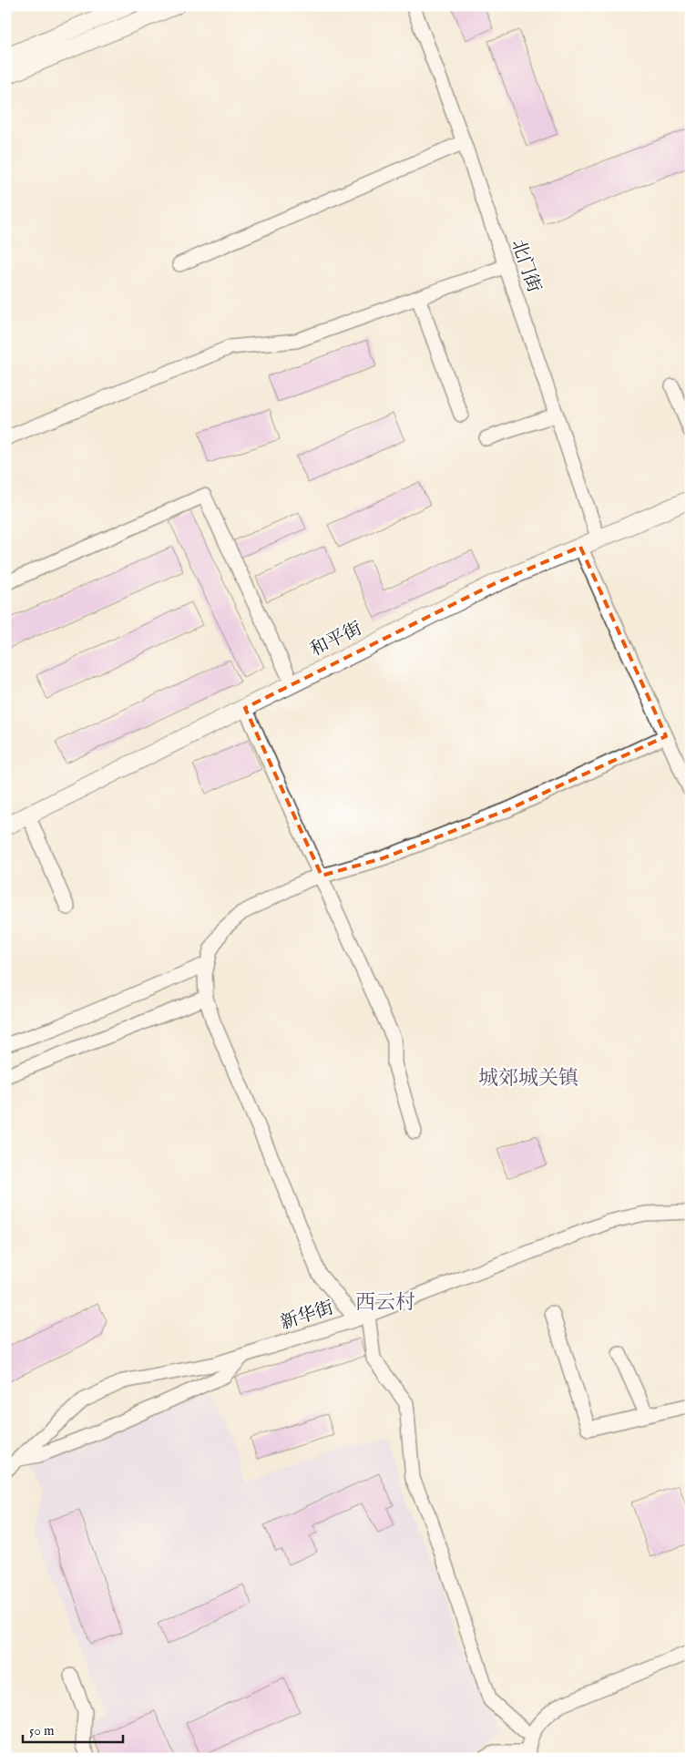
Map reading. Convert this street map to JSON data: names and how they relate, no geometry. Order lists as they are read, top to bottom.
{
  "streets": {
    "main road": ["和平街"],
    "street": ["北门街", "新华街"]
  },
  "crossings": [
    ["北门街", "和平街"]
  ],
  "districts": ["城郊城关镇", "西云村"],
  "scale_bar": "50 m"
}
